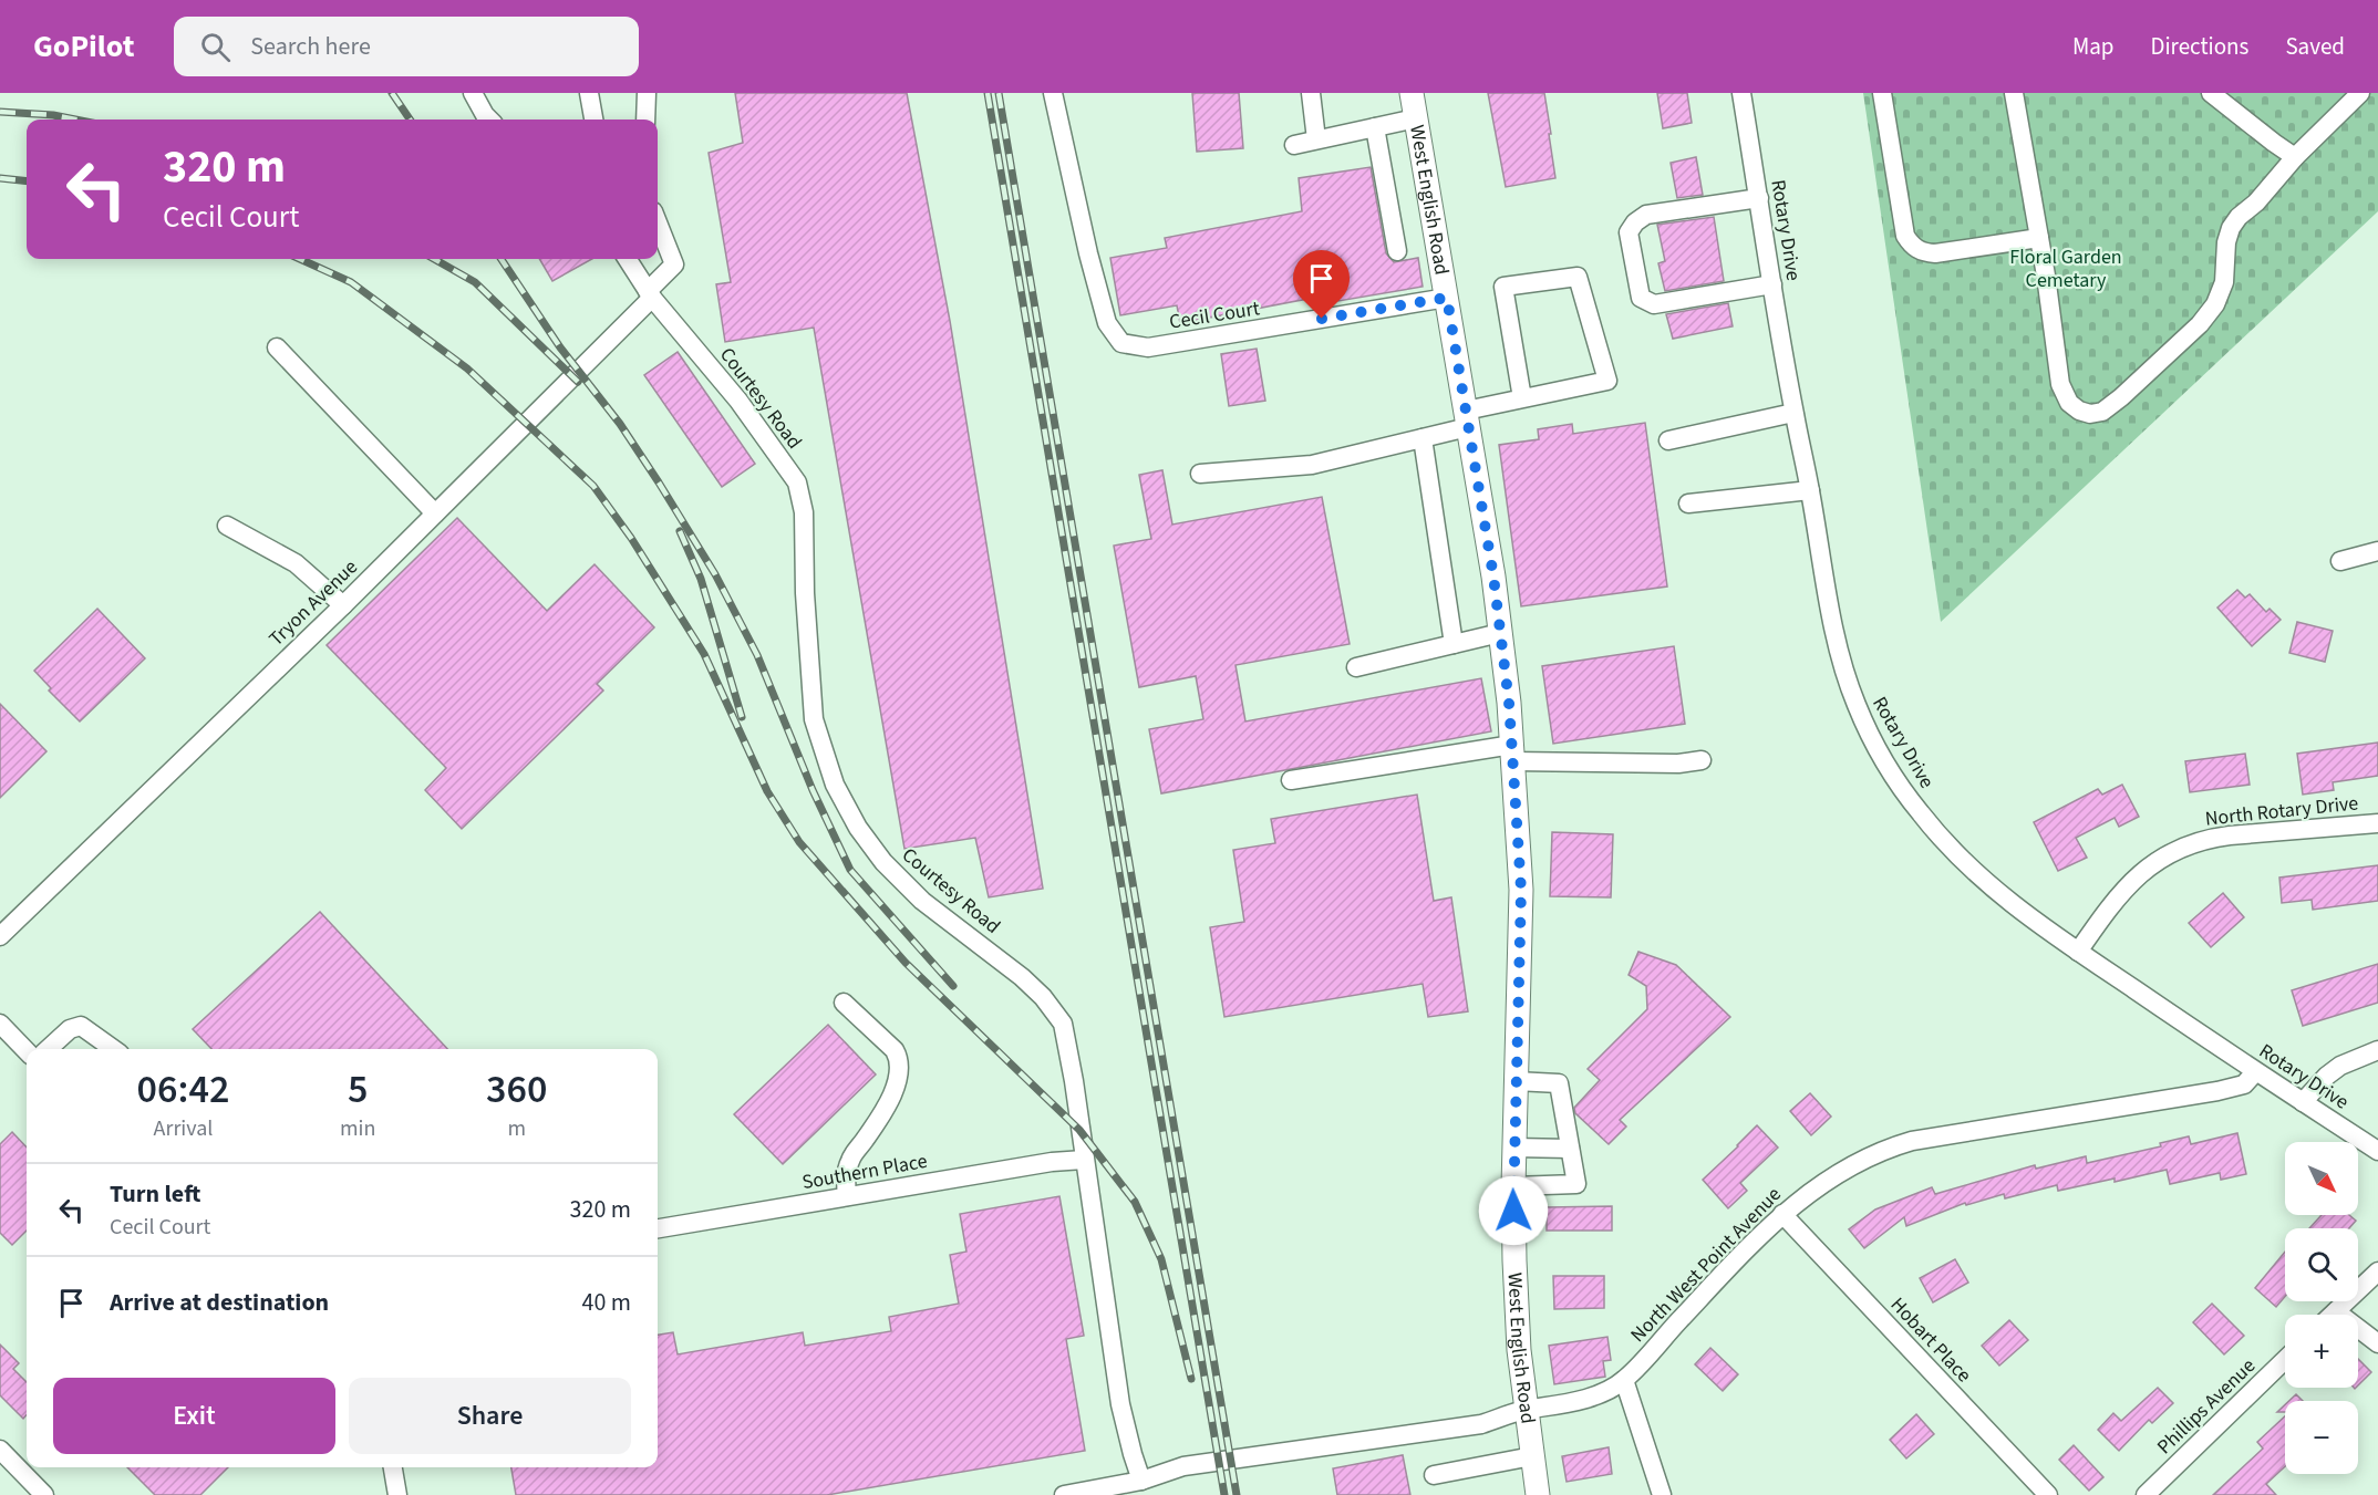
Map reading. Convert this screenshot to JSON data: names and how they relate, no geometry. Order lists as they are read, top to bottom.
{
  "streets": {
    "main road": ["West English Road"],
    "street": [
      "Rotary Drive",
      "Cecil Court",
      "Courtesy Road",
      "Tryon Avenue",
      "North Rotary Drive",
      "Southern Place",
      "North West Point Avenue",
      "Hobart Place",
      "Phillips Avenue"
    ]
  },
  "crossings": [
    ["West English Road", "Cecil Court"],
    ["West English Road", "North West Point Avenue"],
    ["Rotary Drive", "North Rotary Drive"],
    ["Rotary Drive", "North West Point Avenue"],
    ["Courtesy Road", "Tryon Avenue"],
    ["Courtesy Road", "Southern Place"],
    ["Courtesy Road", "North West Point Avenue"],
    ["North West Point Avenue", "Hobart Place"]
  ],
  "parks": ["Floral Garden Cemetary"],
  "north": "bottom right",
  "page": {
    "header": "GoPilot",
    "search": "Search here",
    "nav": ["Map", "Directions", "Saved"],
    "turn": ["320 m", "Cecil Court"],
    "eta": [
      "06:42",
      "Arrival",
      "5",
      "min",
      "360",
      "m"
    ],
    "map_buttons": ["+", "−"],
    "list": [
      {
        "name": "Turn left",
        "note": "Cecil Court",
        "value": "320 m"
      },
      {
        "name": "Arrive at destination",
        "value": "40 m"
      }
    ],
    "buttons": ["Exit", "Share"]
  }
}
